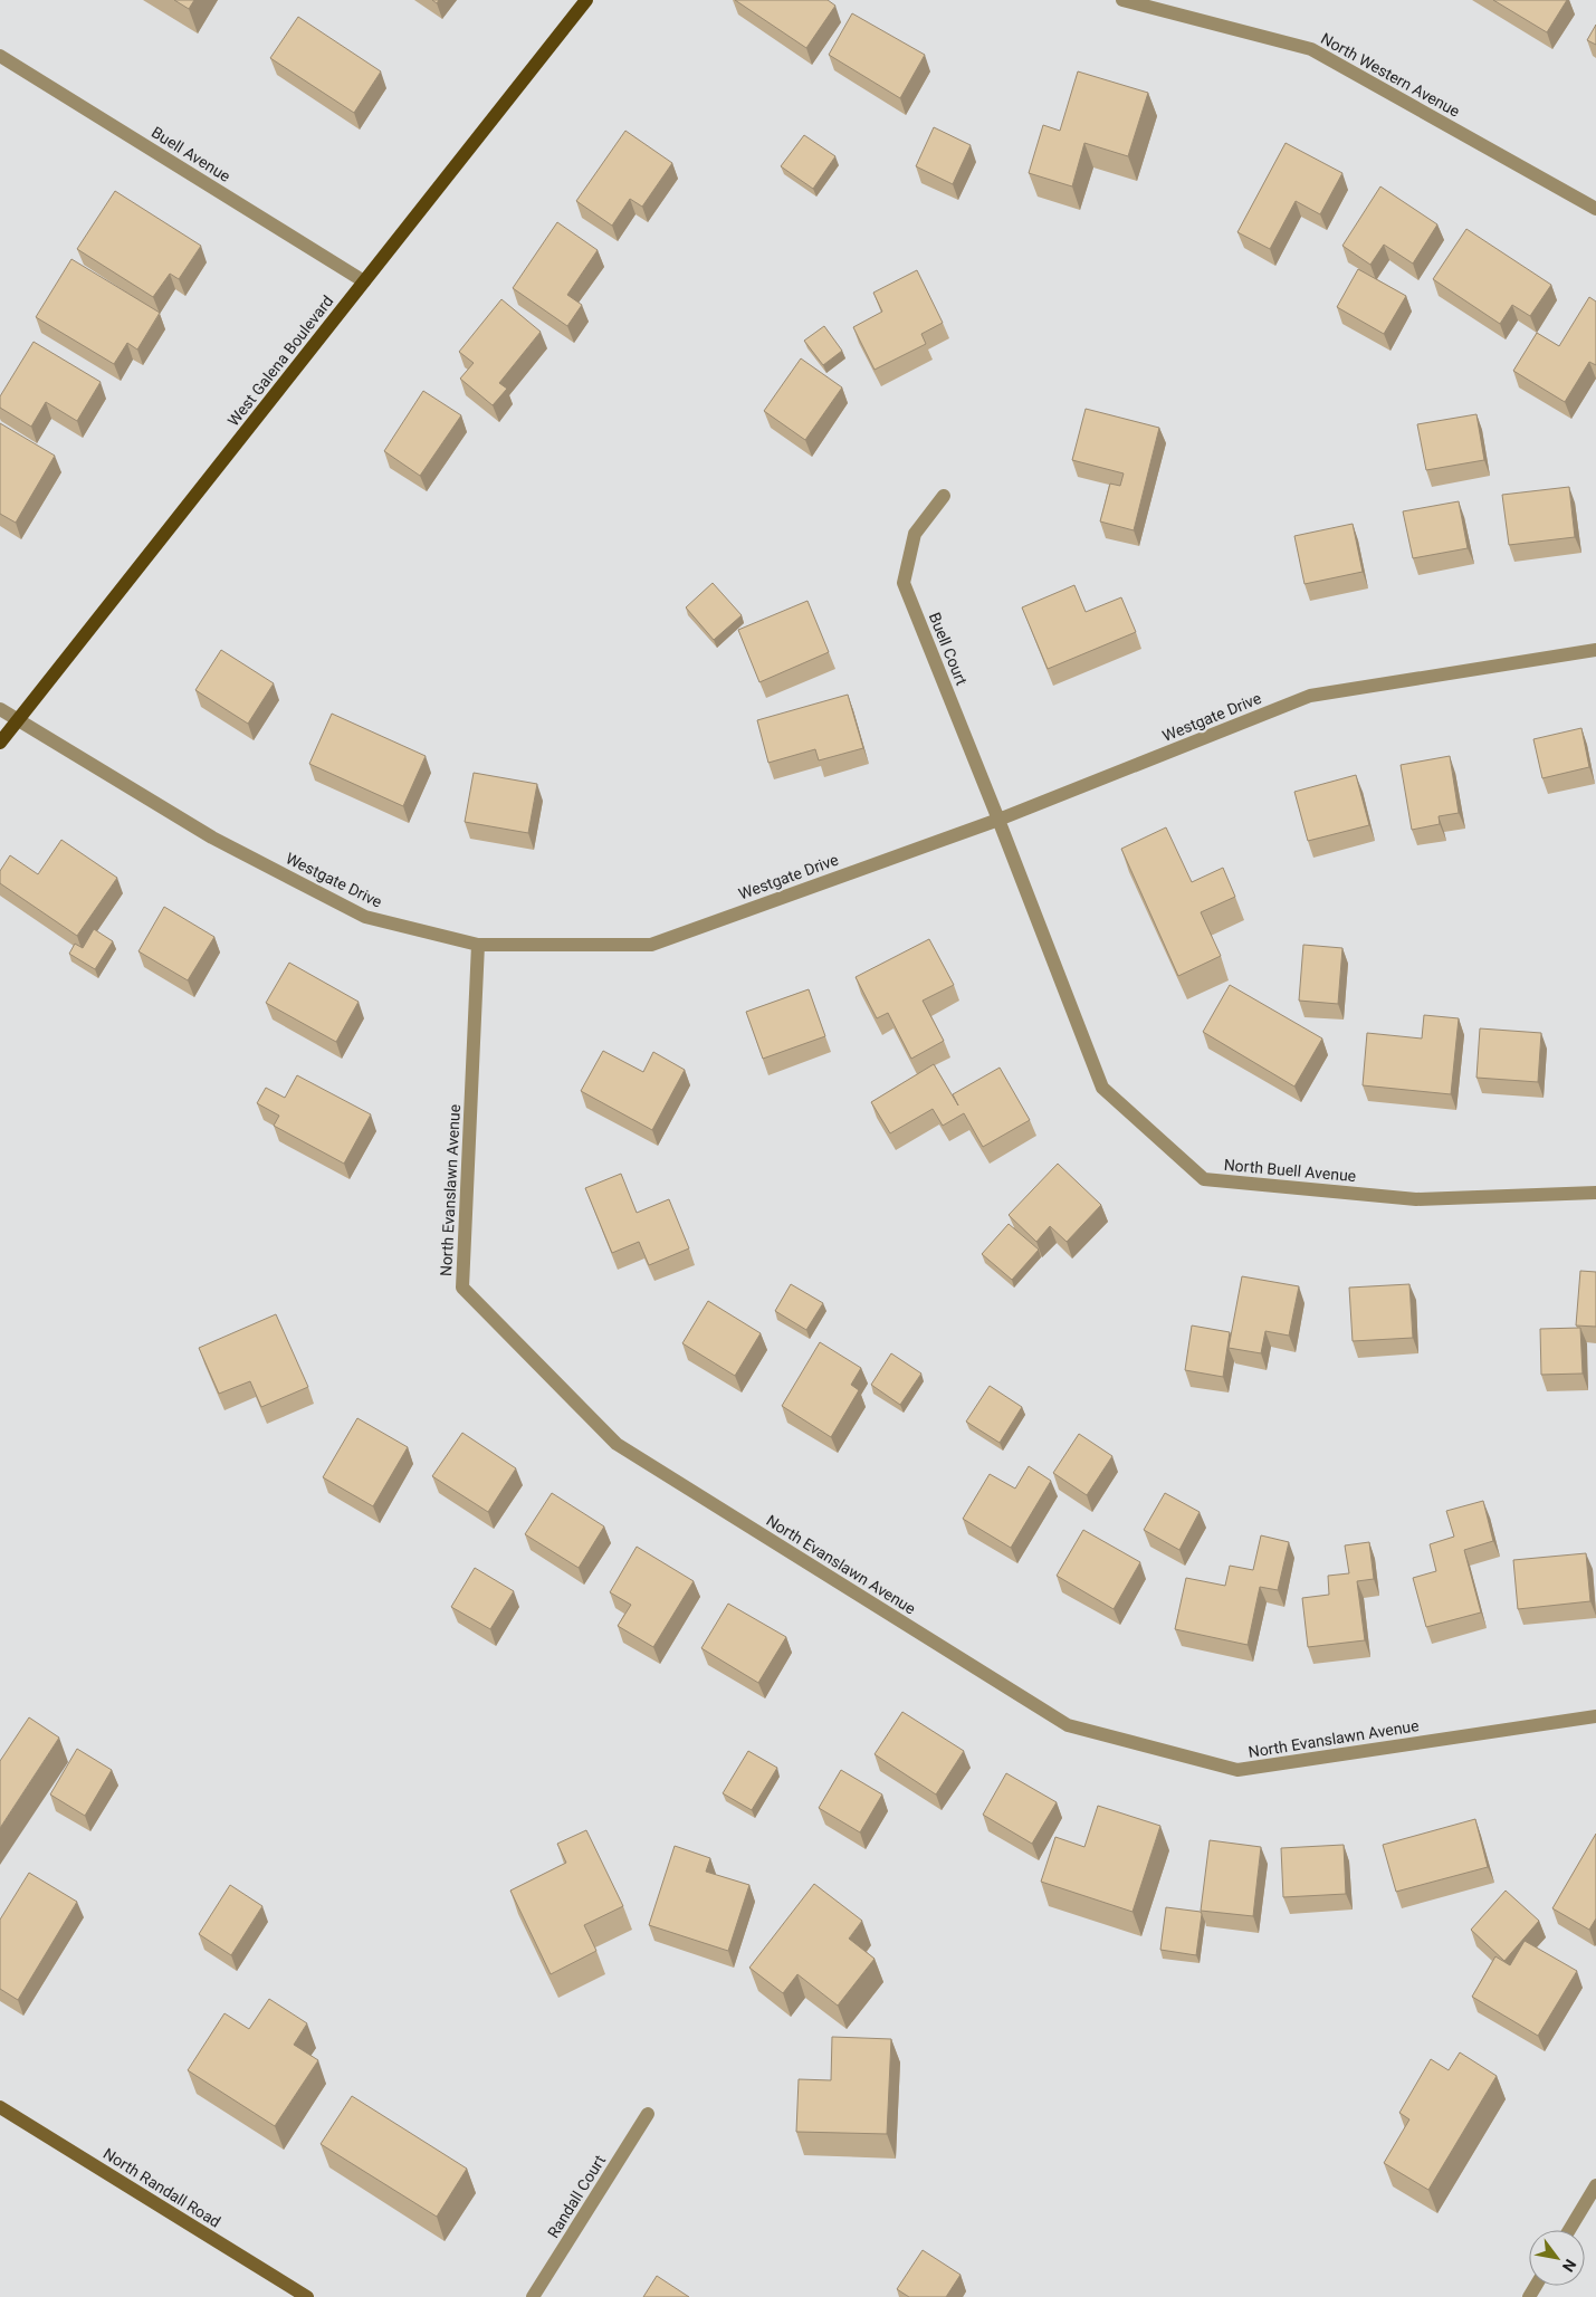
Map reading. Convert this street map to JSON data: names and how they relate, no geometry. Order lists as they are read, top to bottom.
{
  "streets": {
    "main road": ["West Galena Boulevard", "North Randall Road"],
    "street": [
      "North Western Avenue",
      "Buell Avenue",
      "Buell Court",
      "Westgate Drive",
      "North Buell Avenue",
      "North Evanslawn Avenue",
      "Randall Court"
    ]
  },
  "crossings": [
    ["Buell Avenue", "West Galena Boulevard"],
    ["West Galena Boulevard", "Westgate Drive"],
    ["Buell Court", "Westgate Drive"],
    ["Buell Court", "North Buell Avenue"],
    ["Westgate Drive", "North Buell Avenue"],
    ["Westgate Drive", "North Evanslawn Avenue"]
  ],
  "north": "bottom right"
}
